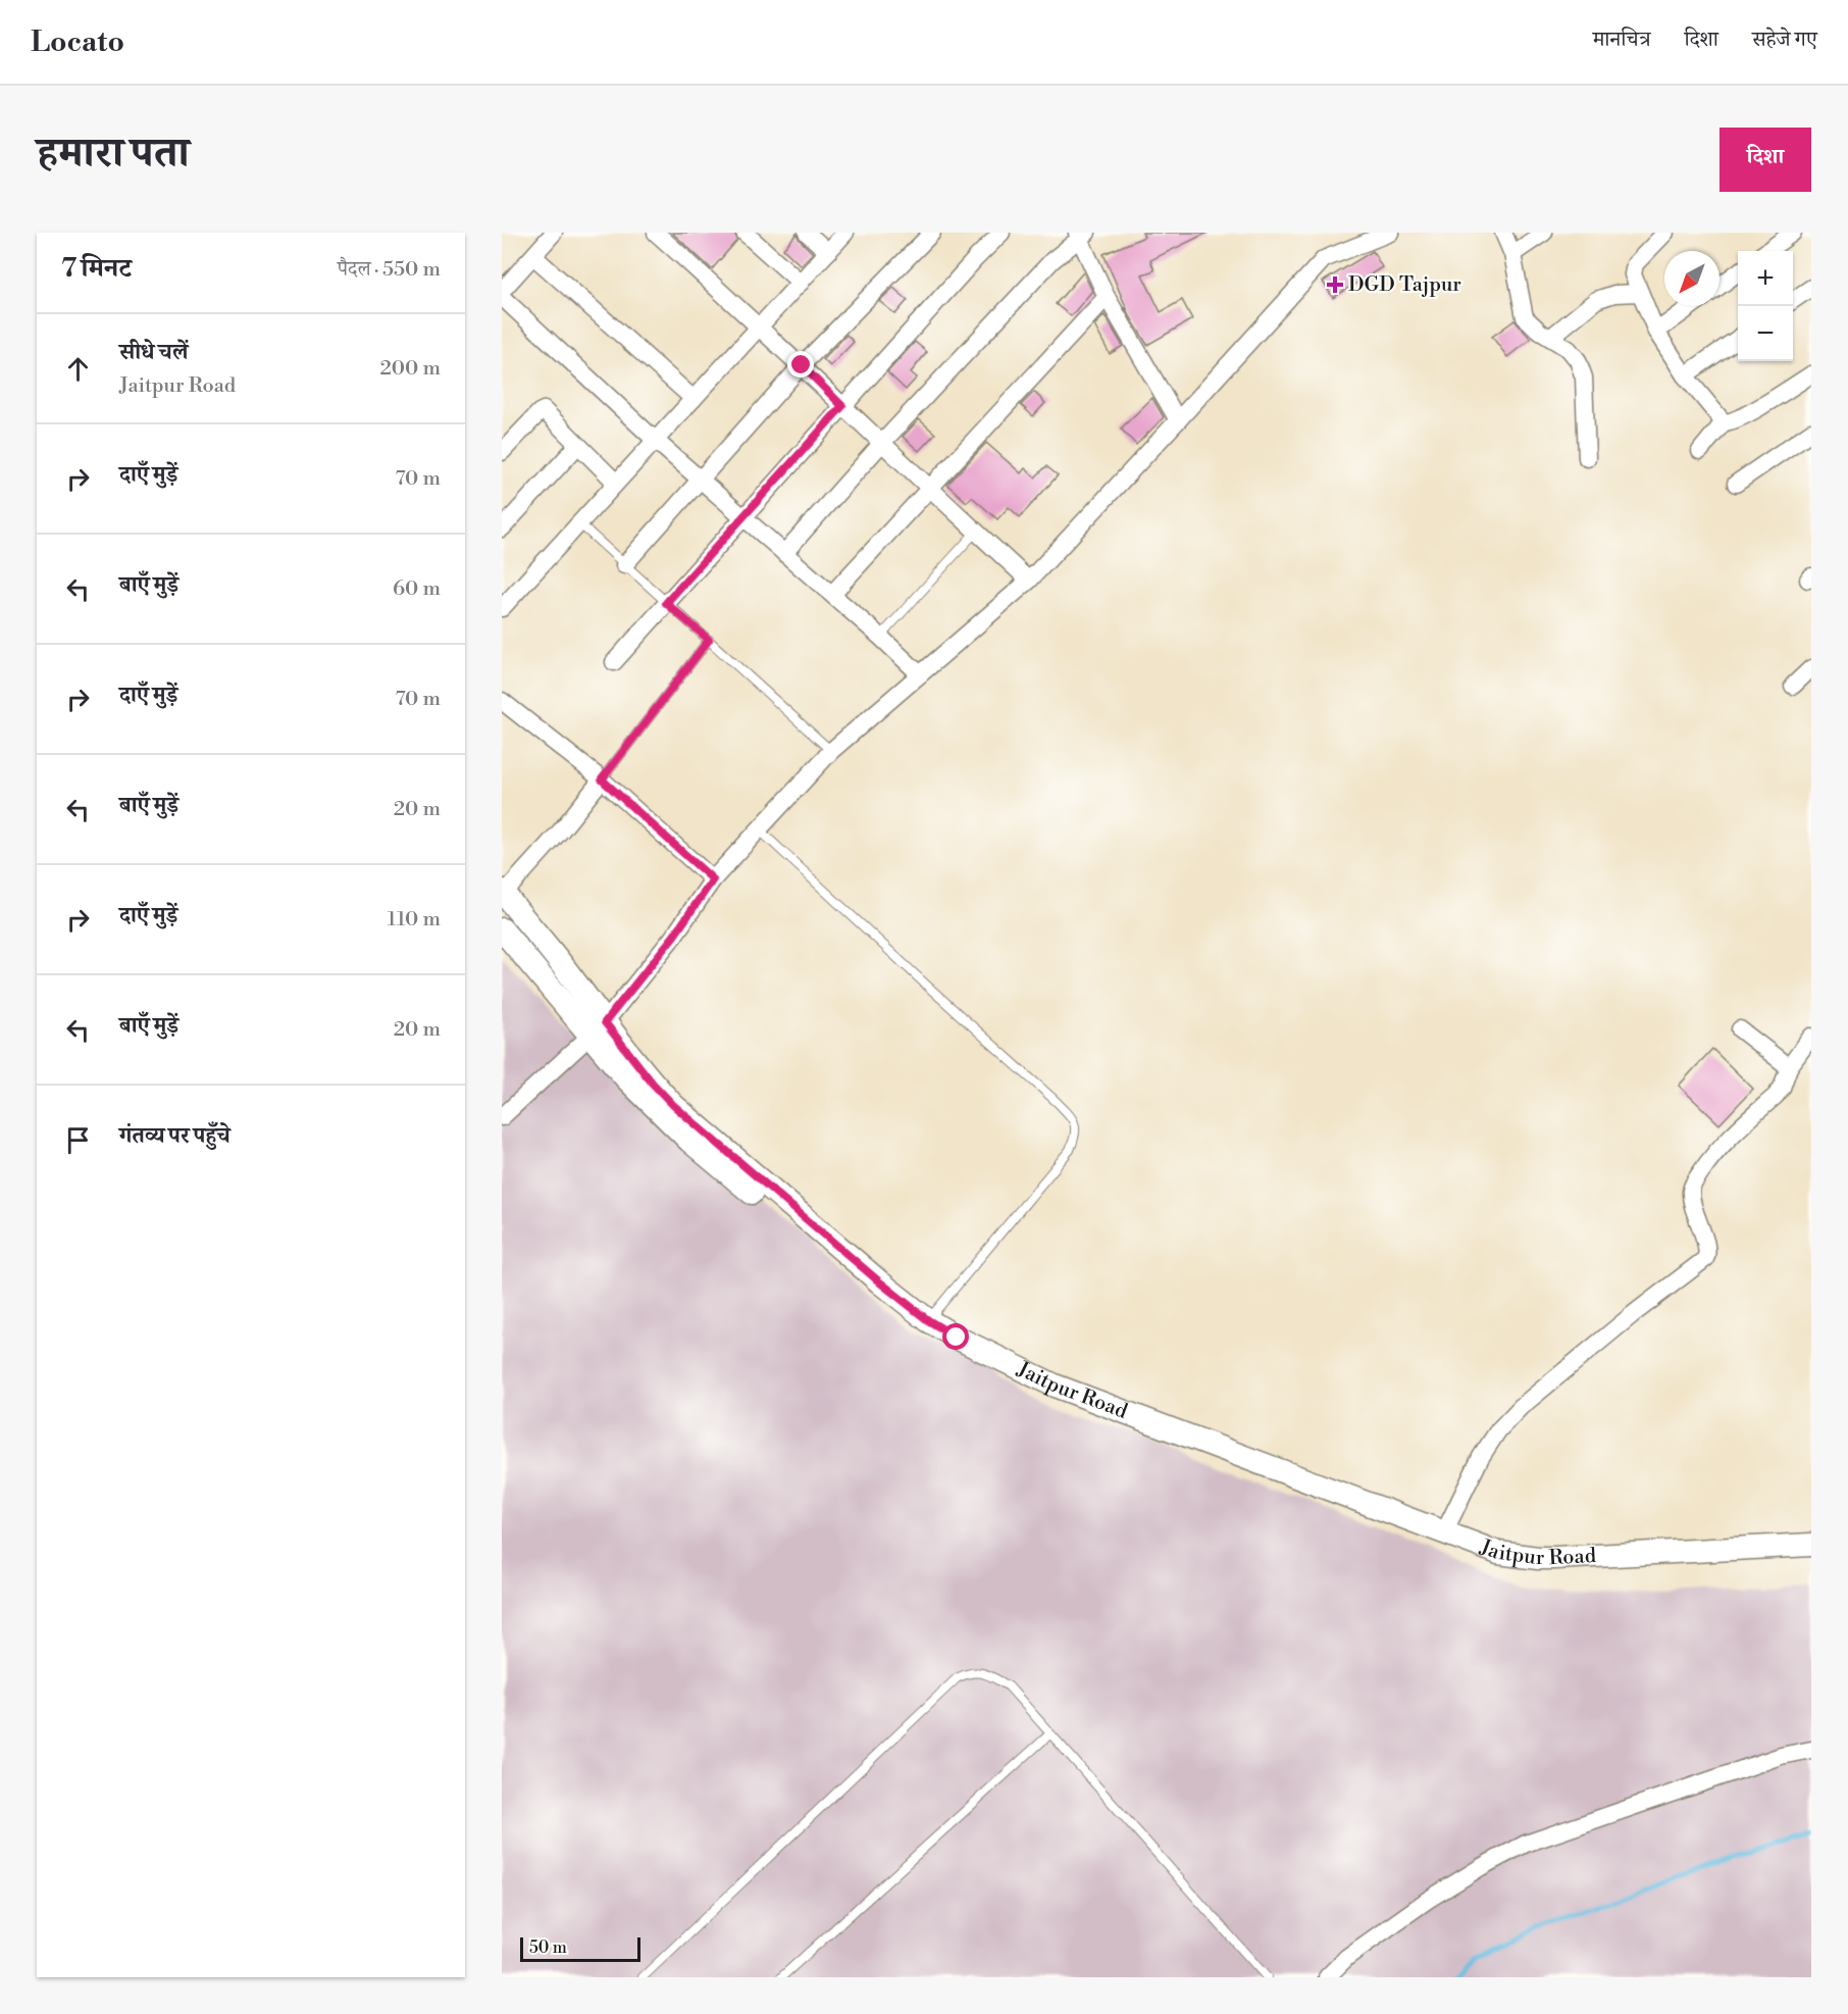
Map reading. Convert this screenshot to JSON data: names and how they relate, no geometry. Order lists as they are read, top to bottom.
{
  "streets": {
    "street": ["Jaitpur Road"]
  },
  "places": {
    "health": ["DGD Tajpur"]
  },
  "scale_bar": "50 m",
  "north": "bottom left",
  "page": {
    "header": "Locato",
    "nav": ["मानचित्र", "दिशा", "सहेजे गए"],
    "title": "हमारा पता",
    "buttons": "दिशा",
    "heading": ["7 मिनट", "पैदल · 550 m"],
    "map_buttons": ["+", "−"],
    "list": [
      ["सीधे चलें", "Jaitpur Road", "200 m"],
      ["दाएँ मुड़ें", "70 m"],
      ["बाएँ मुड़ें", "60 m"],
      ["दाएँ मुड़ें", "70 m"],
      ["बाएँ मुड़ें", "20 m"],
      ["दाएँ मुड़ें", "110 m"],
      ["बाएँ मुड़ें", "20 m"],
      "गंतव्य पर पहुँचे"
    ],
    "scale": "50 m"
  }
}
